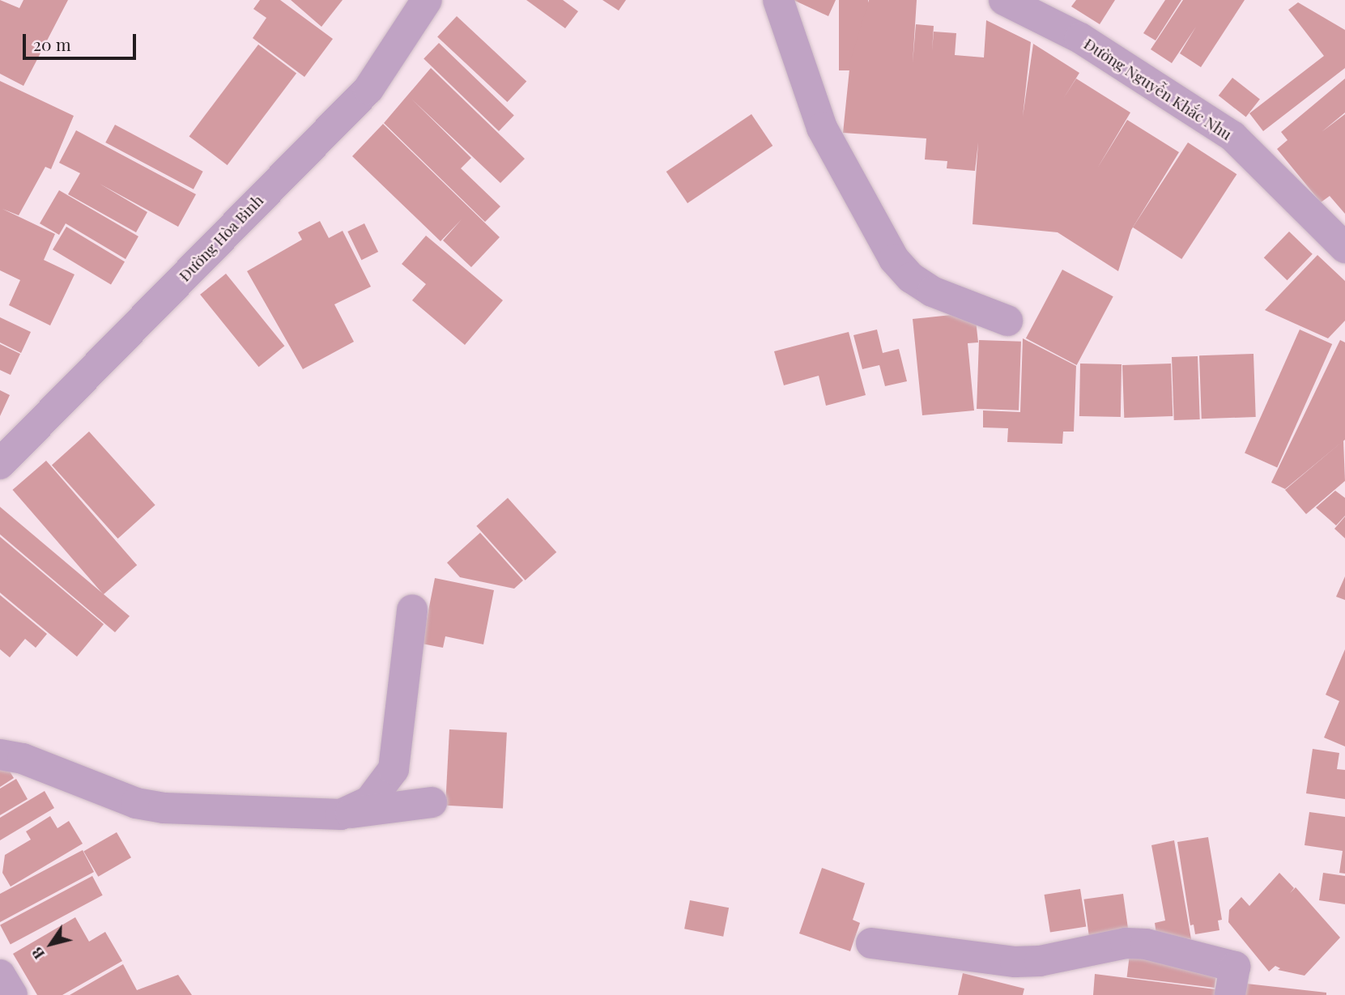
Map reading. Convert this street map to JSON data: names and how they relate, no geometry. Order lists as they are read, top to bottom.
{
  "streets": {
    "street": ["Đường Nguyễn Khắc Nhu", "Đường Hòa Bình"]
  },
  "scale_bar": "20 m",
  "north": "bottom left"
}
